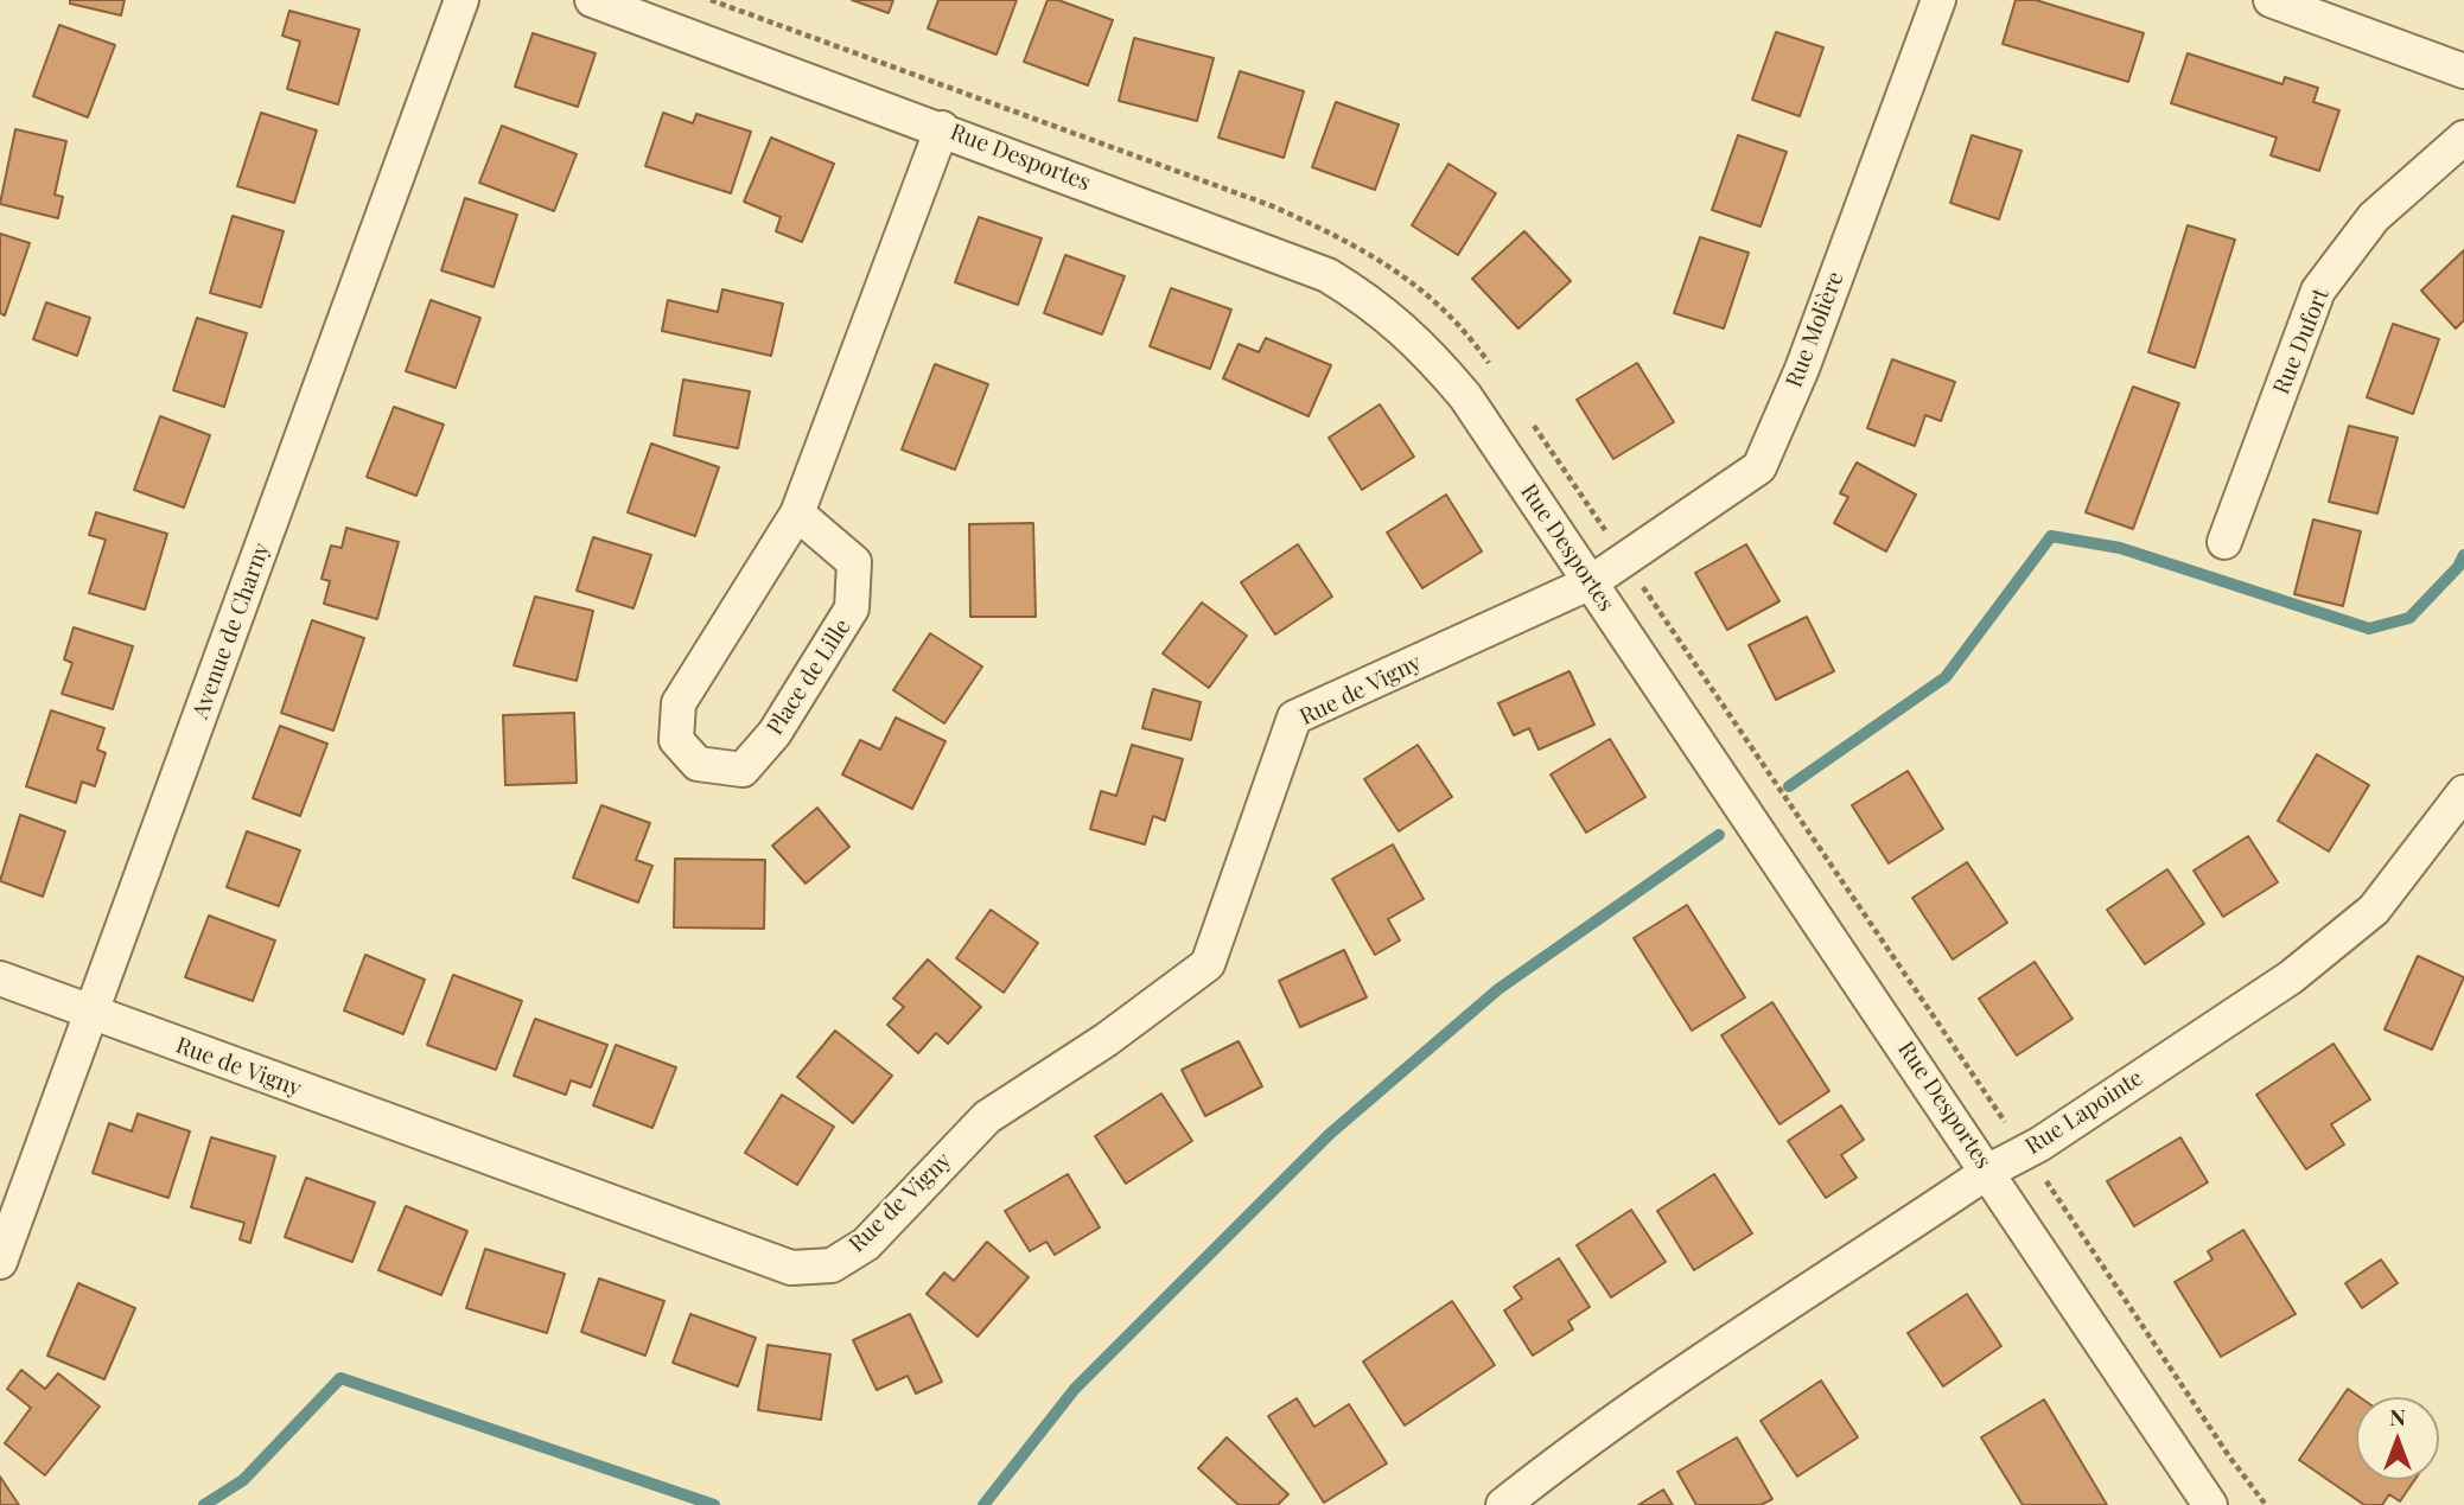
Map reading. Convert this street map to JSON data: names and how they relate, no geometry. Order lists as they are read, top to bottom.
{
  "streets": {
    "street": [
      "Rue Desportes",
      "Rue Molière",
      "Rue Dufort",
      "Avenue de Charny",
      "Place de Lille",
      "Rue de Vigny",
      "Rue Lapointe"
    ]
  },
  "crossings": [
    ["Rue Desportes", "Rue Molière"],
    ["Rue Desportes", "Place de Lille"],
    ["Rue Desportes", "Rue de Vigny"],
    ["Rue Desportes", "Rue Lapointe"],
    ["Rue Molière", "Rue de Vigny"],
    ["Avenue de Charny", "Rue de Vigny"]
  ],
  "north": "top"
}
